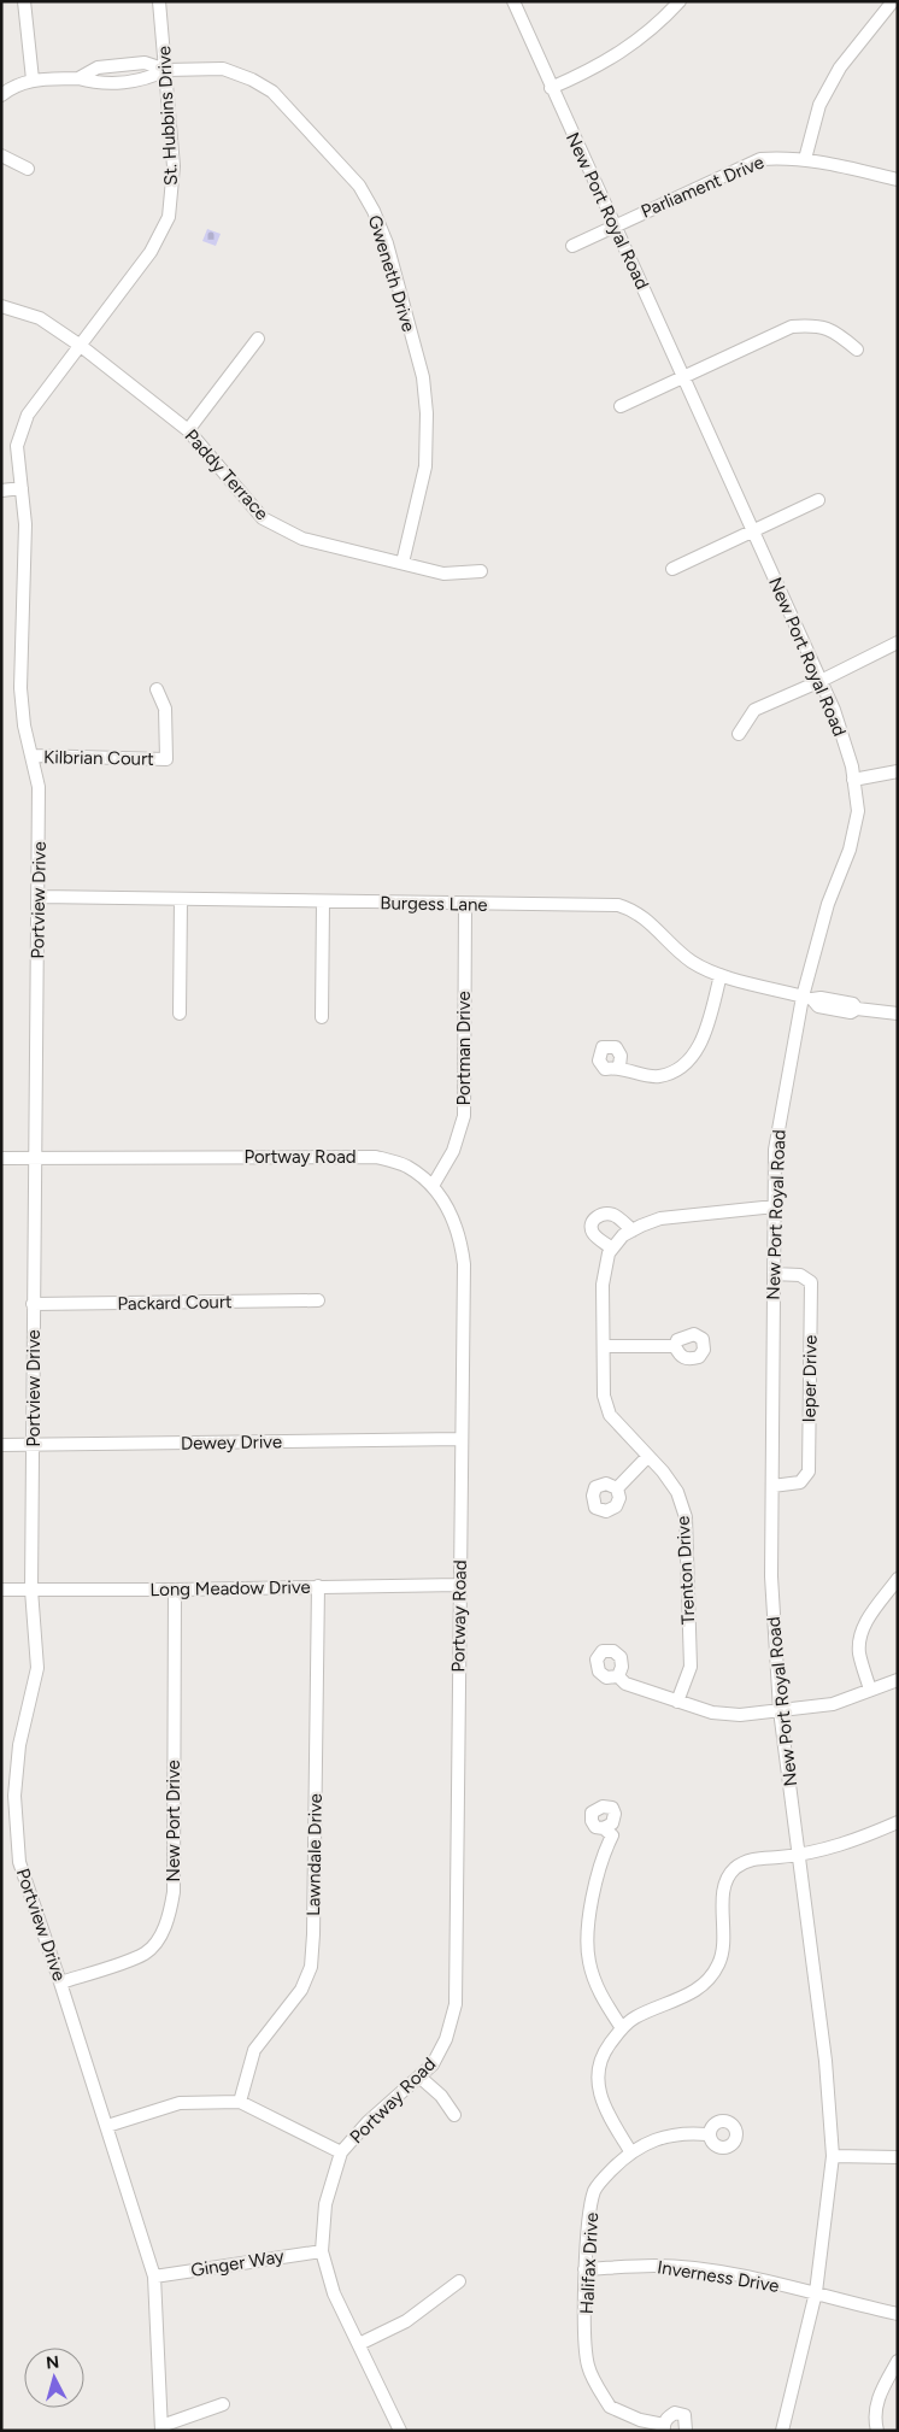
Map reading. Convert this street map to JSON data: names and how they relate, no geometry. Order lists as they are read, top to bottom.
{
  "streets": {
    "street": [
      "St. Hubbins Drive",
      "Parliament Drive",
      "New Port Royal Road",
      "Gweneth Drive",
      "Paddy Terrace",
      "Kilbrian Court",
      "Portview Drive",
      "Burgess Lane",
      "Portman Drive",
      "Portway Road",
      "Packard Court",
      "Ieper Drive",
      "Dewey Drive",
      "Trenton Drive",
      "Long Meadow Drive",
      "New Port Drive",
      "Lawndale Drive",
      "Ginger Way",
      "Halifax Drive",
      "Inverness Drive"
    ]
  },
  "crossings": [
    ["St. Hubbins Drive", "Gweneth Drive"],
    ["St. Hubbins Drive", "Paddy Terrace"],
    ["St. Hubbins Drive", "Portview Drive"],
    ["Parliament Drive", "New Port Royal Road"],
    ["New Port Royal Road", "Burgess Lane"],
    ["New Port Royal Road", "Ieper Drive"],
    ["New Port Royal Road", "Inverness Drive"],
    ["Gweneth Drive", "Paddy Terrace"],
    ["Paddy Terrace", "Portview Drive"],
    ["Kilbrian Court", "Portview Drive"],
    ["Portview Drive", "Burgess Lane"],
    ["Portview Drive", "Portway Road"],
    ["Portview Drive", "Packard Court"],
    ["Portview Drive", "Dewey Drive"],
    ["Portview Drive", "Long Meadow Drive"],
    ["Portview Drive", "New Port Drive"],
    ["Portview Drive", "Ginger Way"],
    ["Burgess Lane", "Portman Drive"],
    ["Portman Drive", "Portway Road"],
    ["Portway Road", "Dewey Drive"],
    ["Portway Road", "Long Meadow Drive"],
    ["Portway Road", "Ginger Way"],
    ["Long Meadow Drive", "New Port Drive"],
    ["Long Meadow Drive", "Lawndale Drive"],
    ["Halifax Drive", "Inverness Drive"]
  ],
  "north": "top"
}
